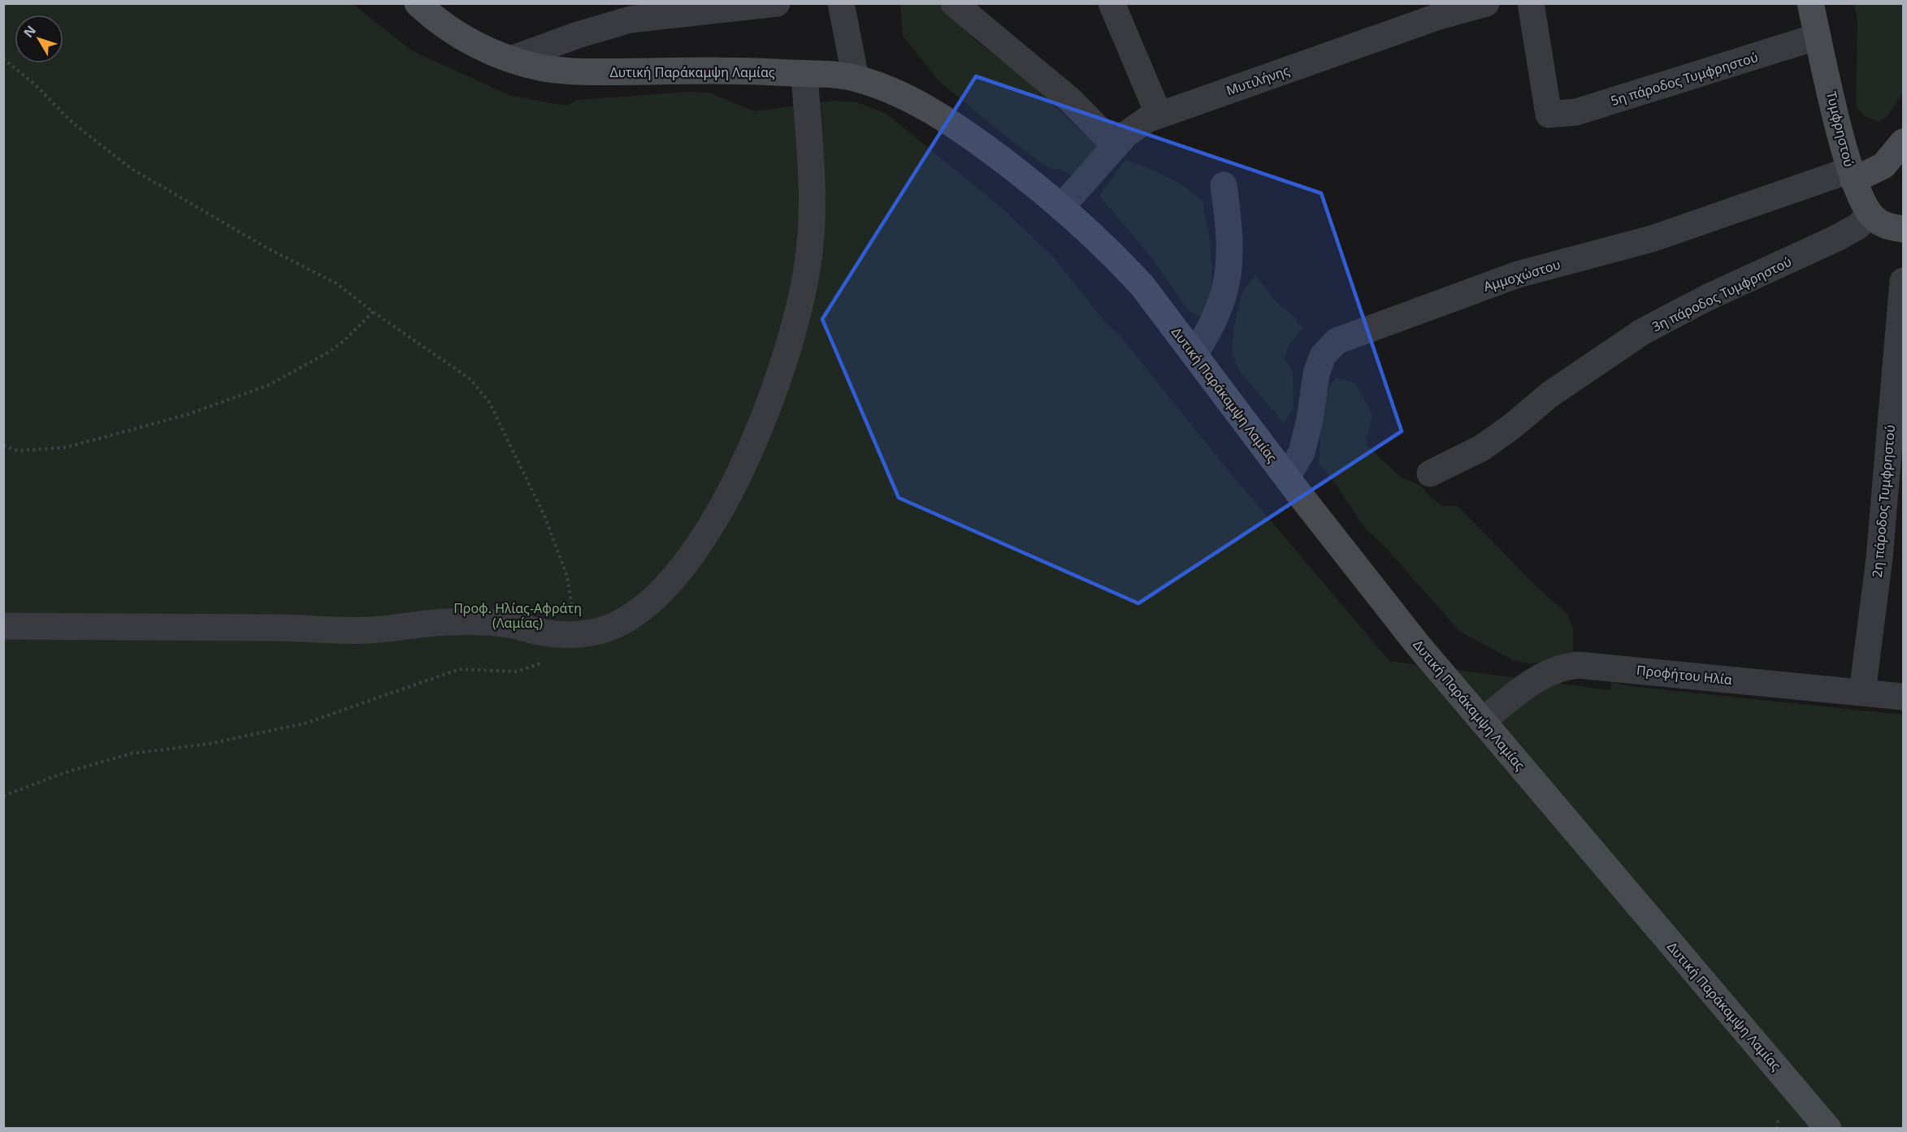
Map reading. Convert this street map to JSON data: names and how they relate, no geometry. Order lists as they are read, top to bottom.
{
  "streets": {
    "main road": ["Δυτική Παράκαμψη Λαμίας", "Τυμφρηστού"],
    "street": [
      "5η πάροδος Τυμφρηστού",
      "Μυτιλήνης",
      "Αμμοχώστου",
      "3η πάροδος Τυμφρηστού",
      "2η πάροδος Τυμφρηστού",
      "Προφήτου Ηλία"
    ]
  },
  "crossings": [
    ["Δυτική Παράκαμψη Λαμίας", "Μυτιλήνης"],
    ["Δυτική Παράκαμψη Λαμίας", "Αμμοχώστου"],
    ["Δυτική Παράκαμψη Λαμίας", "Προφήτου Ηλία"],
    ["5η πάροδος Τυμφρηστού", "Τυμφρηστού"],
    ["Τυμφρηστού", "Αμμοχώστου"],
    ["Τυμφρηστού", "3η πάροδος Τυμφρηστού"],
    ["2η πάροδος Τυμφρηστού", "Προφήτου Ηλία"]
  ],
  "parks": ["Προφ. Ηλίας-Αφράτη (Λαμίας)"],
  "north": "top left"
}
